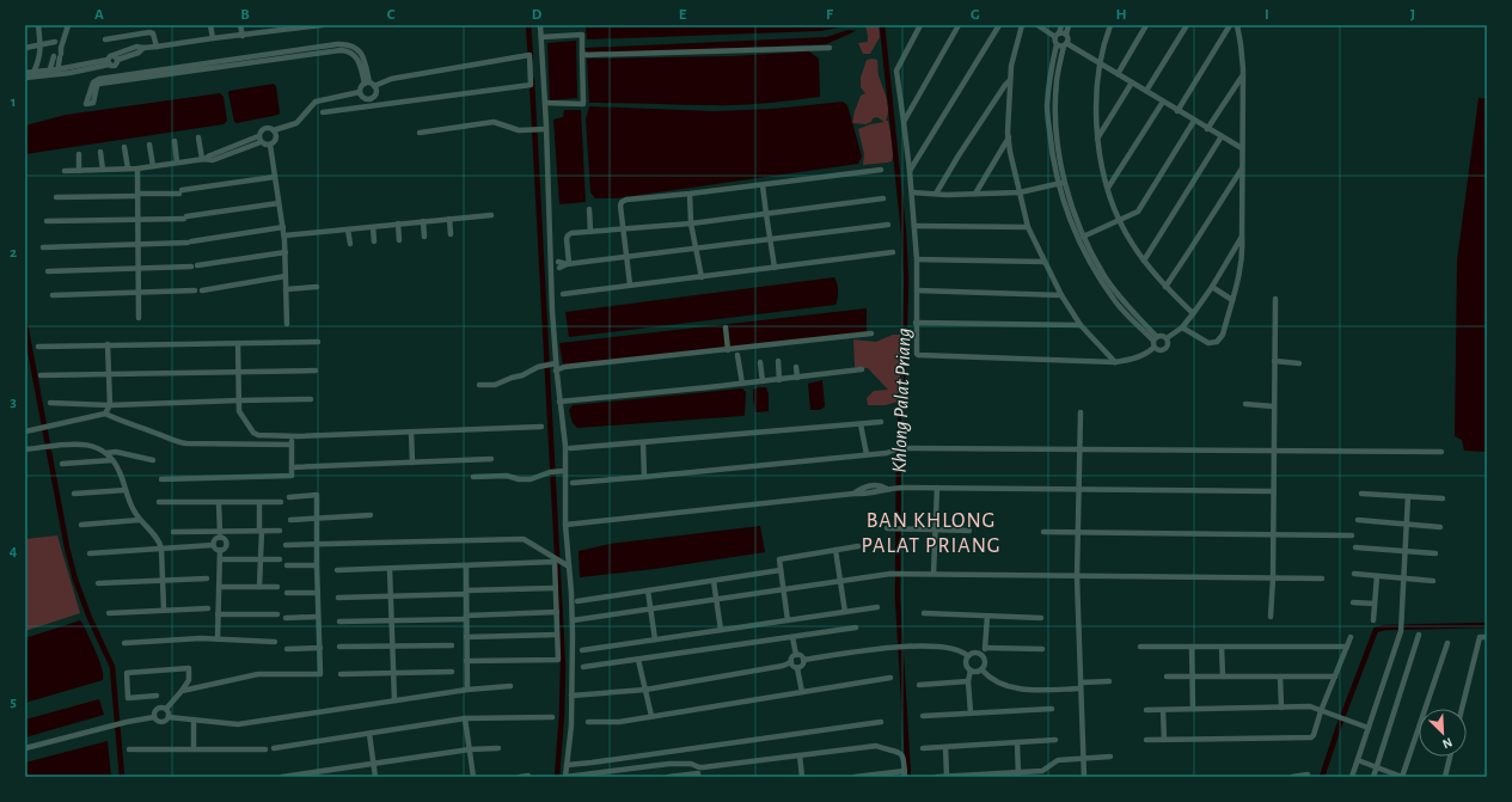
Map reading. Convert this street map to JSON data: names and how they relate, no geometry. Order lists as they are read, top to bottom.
{
  "districts": ["BAN KHLONG PALAT PRIANG"],
  "water": ["Khlong Palat Priang"],
  "north": "bottom right",
  "grid": {
    "columns": [
      "A",
      "B",
      "C",
      "D",
      "E",
      "F",
      "G",
      "H",
      "I",
      "J"
    ],
    "rows": [
      "1",
      "2",
      "3",
      "4",
      "5"
    ]
  }
}
